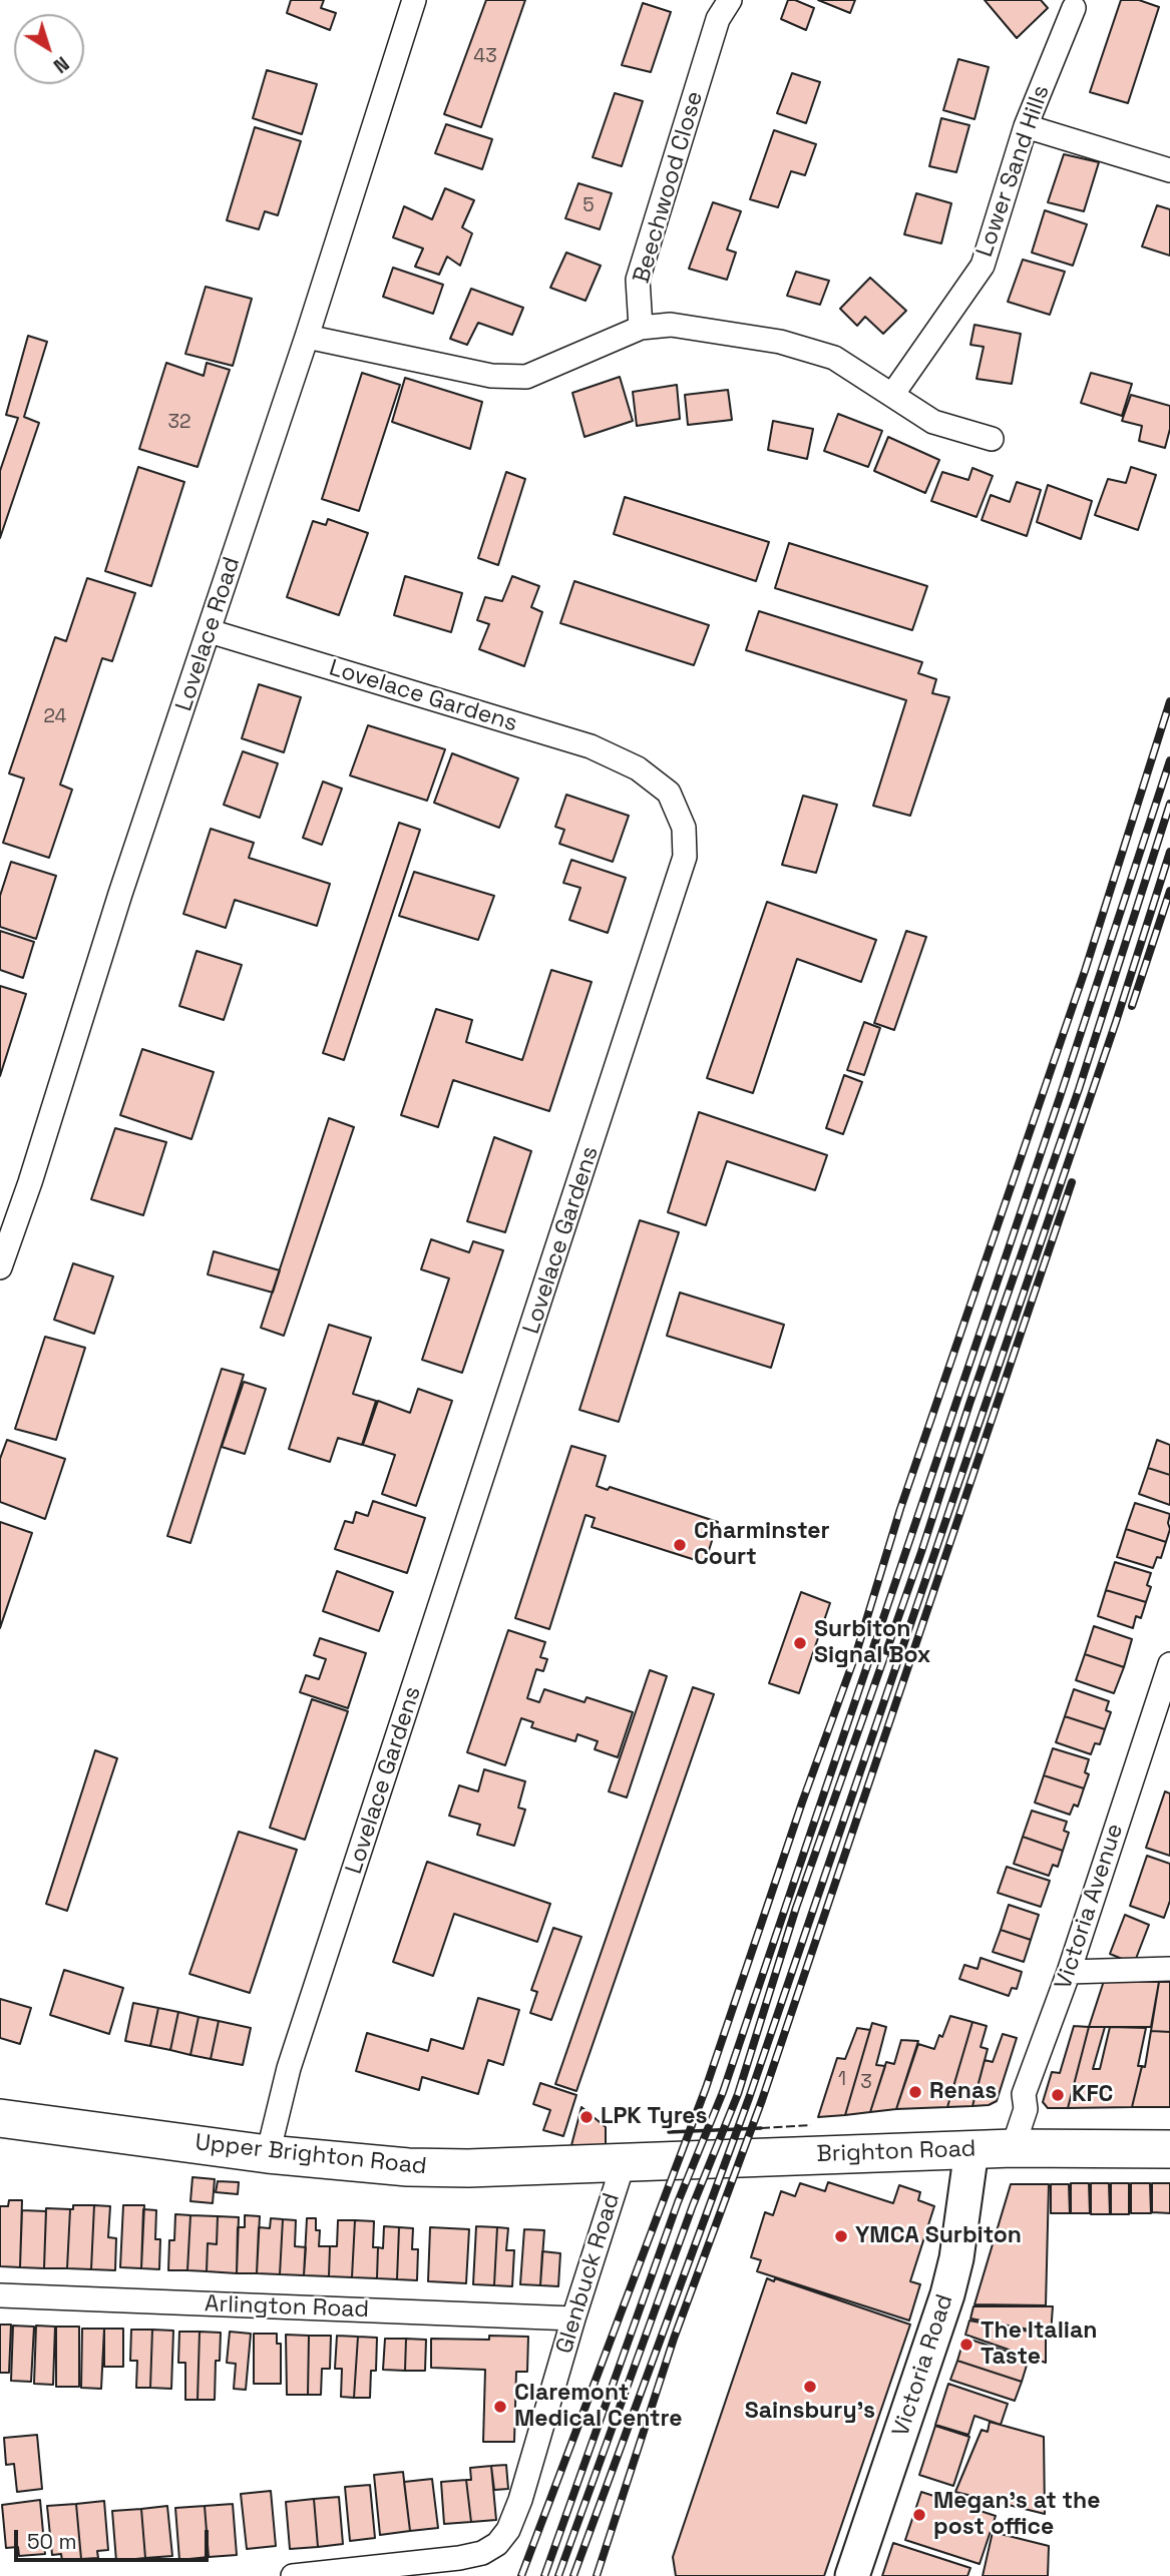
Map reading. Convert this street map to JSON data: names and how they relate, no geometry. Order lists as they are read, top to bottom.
{
  "streets": {
    "main road": ["Brighton Road", "Upper Brighton Road", "Victoria Road"],
    "street": [
      "Lower Sand Hills",
      "Beechwood Close",
      "Lovelace Road",
      "Lovelace Gardens",
      "Victoria Avenue",
      "Glenbuck Road",
      "Arlington Road"
    ]
  },
  "crossings": [
    ["Lovelace Road", "Lovelace Gardens"],
    ["Lovelace Gardens", "Upper Brighton Road"],
    ["Victoria Avenue", "Brighton Road"],
    ["Brighton Road", "Upper Brighton Road"],
    ["Brighton Road", "Glenbuck Road"],
    ["Brighton Road", "Victoria Road"],
    ["Upper Brighton Road", "Glenbuck Road"],
    ["Glenbuck Road", "Arlington Road"]
  ],
  "places": [
    "Charminster Court",
    "Surbiton Signal Box",
    "Renas",
    "KFC",
    "LPK Tyres",
    "YMCA Surbiton",
    "The Italian Taste",
    "Sainsbury's",
    "Claremont Medical Centre",
    "Megan's at the post office"
  ],
  "house_numbers": [
    "43",
    "5",
    "32",
    "24",
    "1",
    "3"
  ],
  "scale_bar": "50 m",
  "north": "bottom right"
}
